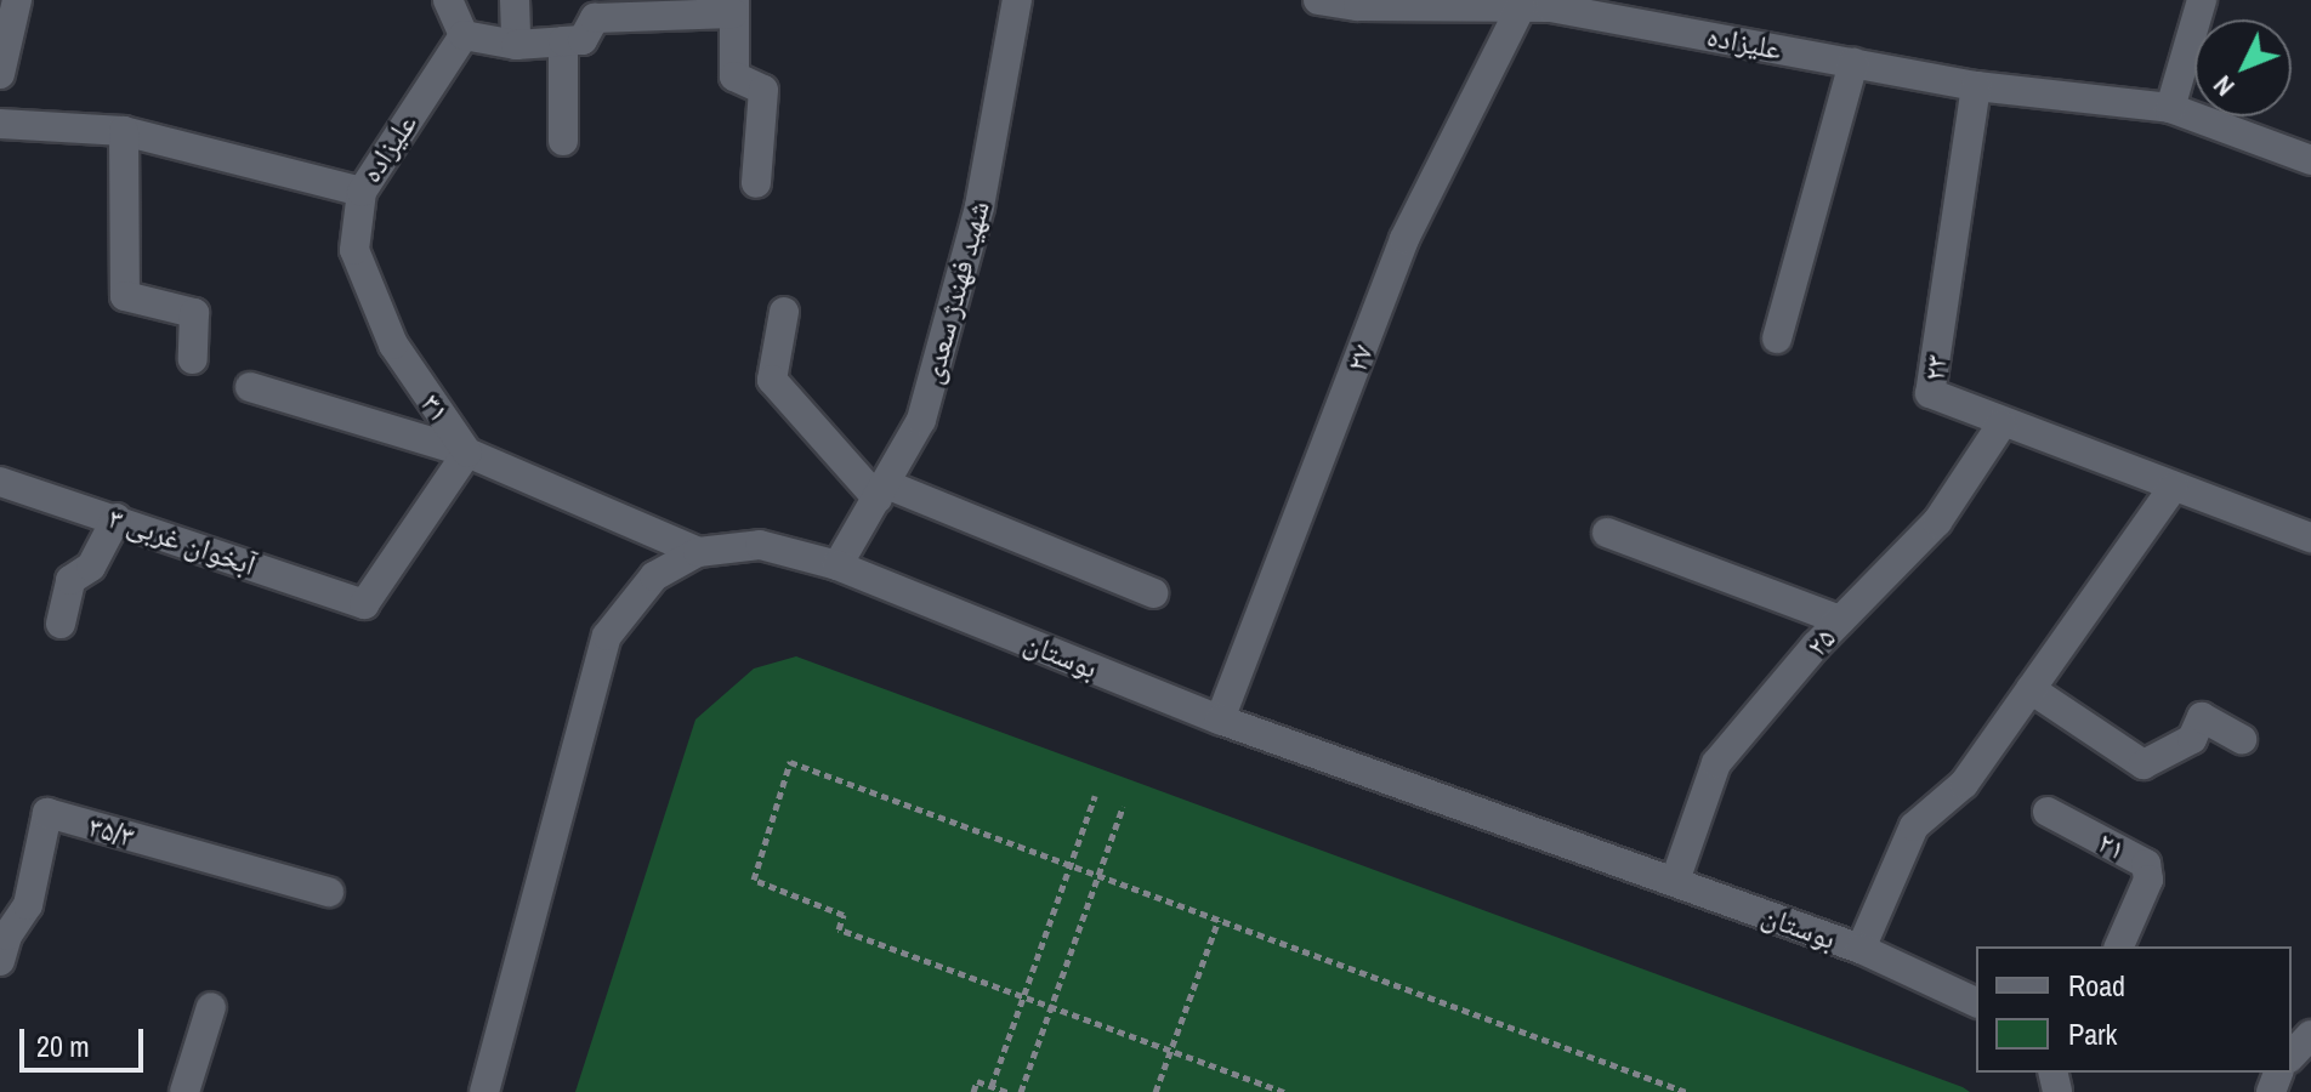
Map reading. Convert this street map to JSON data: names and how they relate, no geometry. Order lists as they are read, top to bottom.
{
  "streets": {
    "street": [
      "علیزاده",
      "شهید فهندژ سعدی",
      "۲۷",
      "۲۳",
      "۳۱",
      "آبخوان غربی ۳",
      "۲۵",
      "بوستان",
      "۳۵/۳",
      "۲۱"
    ]
  },
  "crossings": [
    ["علیزاده", "۲۷"],
    ["علیزاده", "۲۳"],
    ["علیزاده", "۳۱"],
    ["شهید فهندژ سعدی", "بوستان"],
    ["۲۷", "بوستان"],
    ["۲۳", "۲۵"],
    ["۳۱", "آبخوان غربی ۳"],
    ["۲۵", "بوستان"]
  ],
  "legend": ["Road", "Park"],
  "scale_bar": "20 m",
  "north": "bottom left"
}
